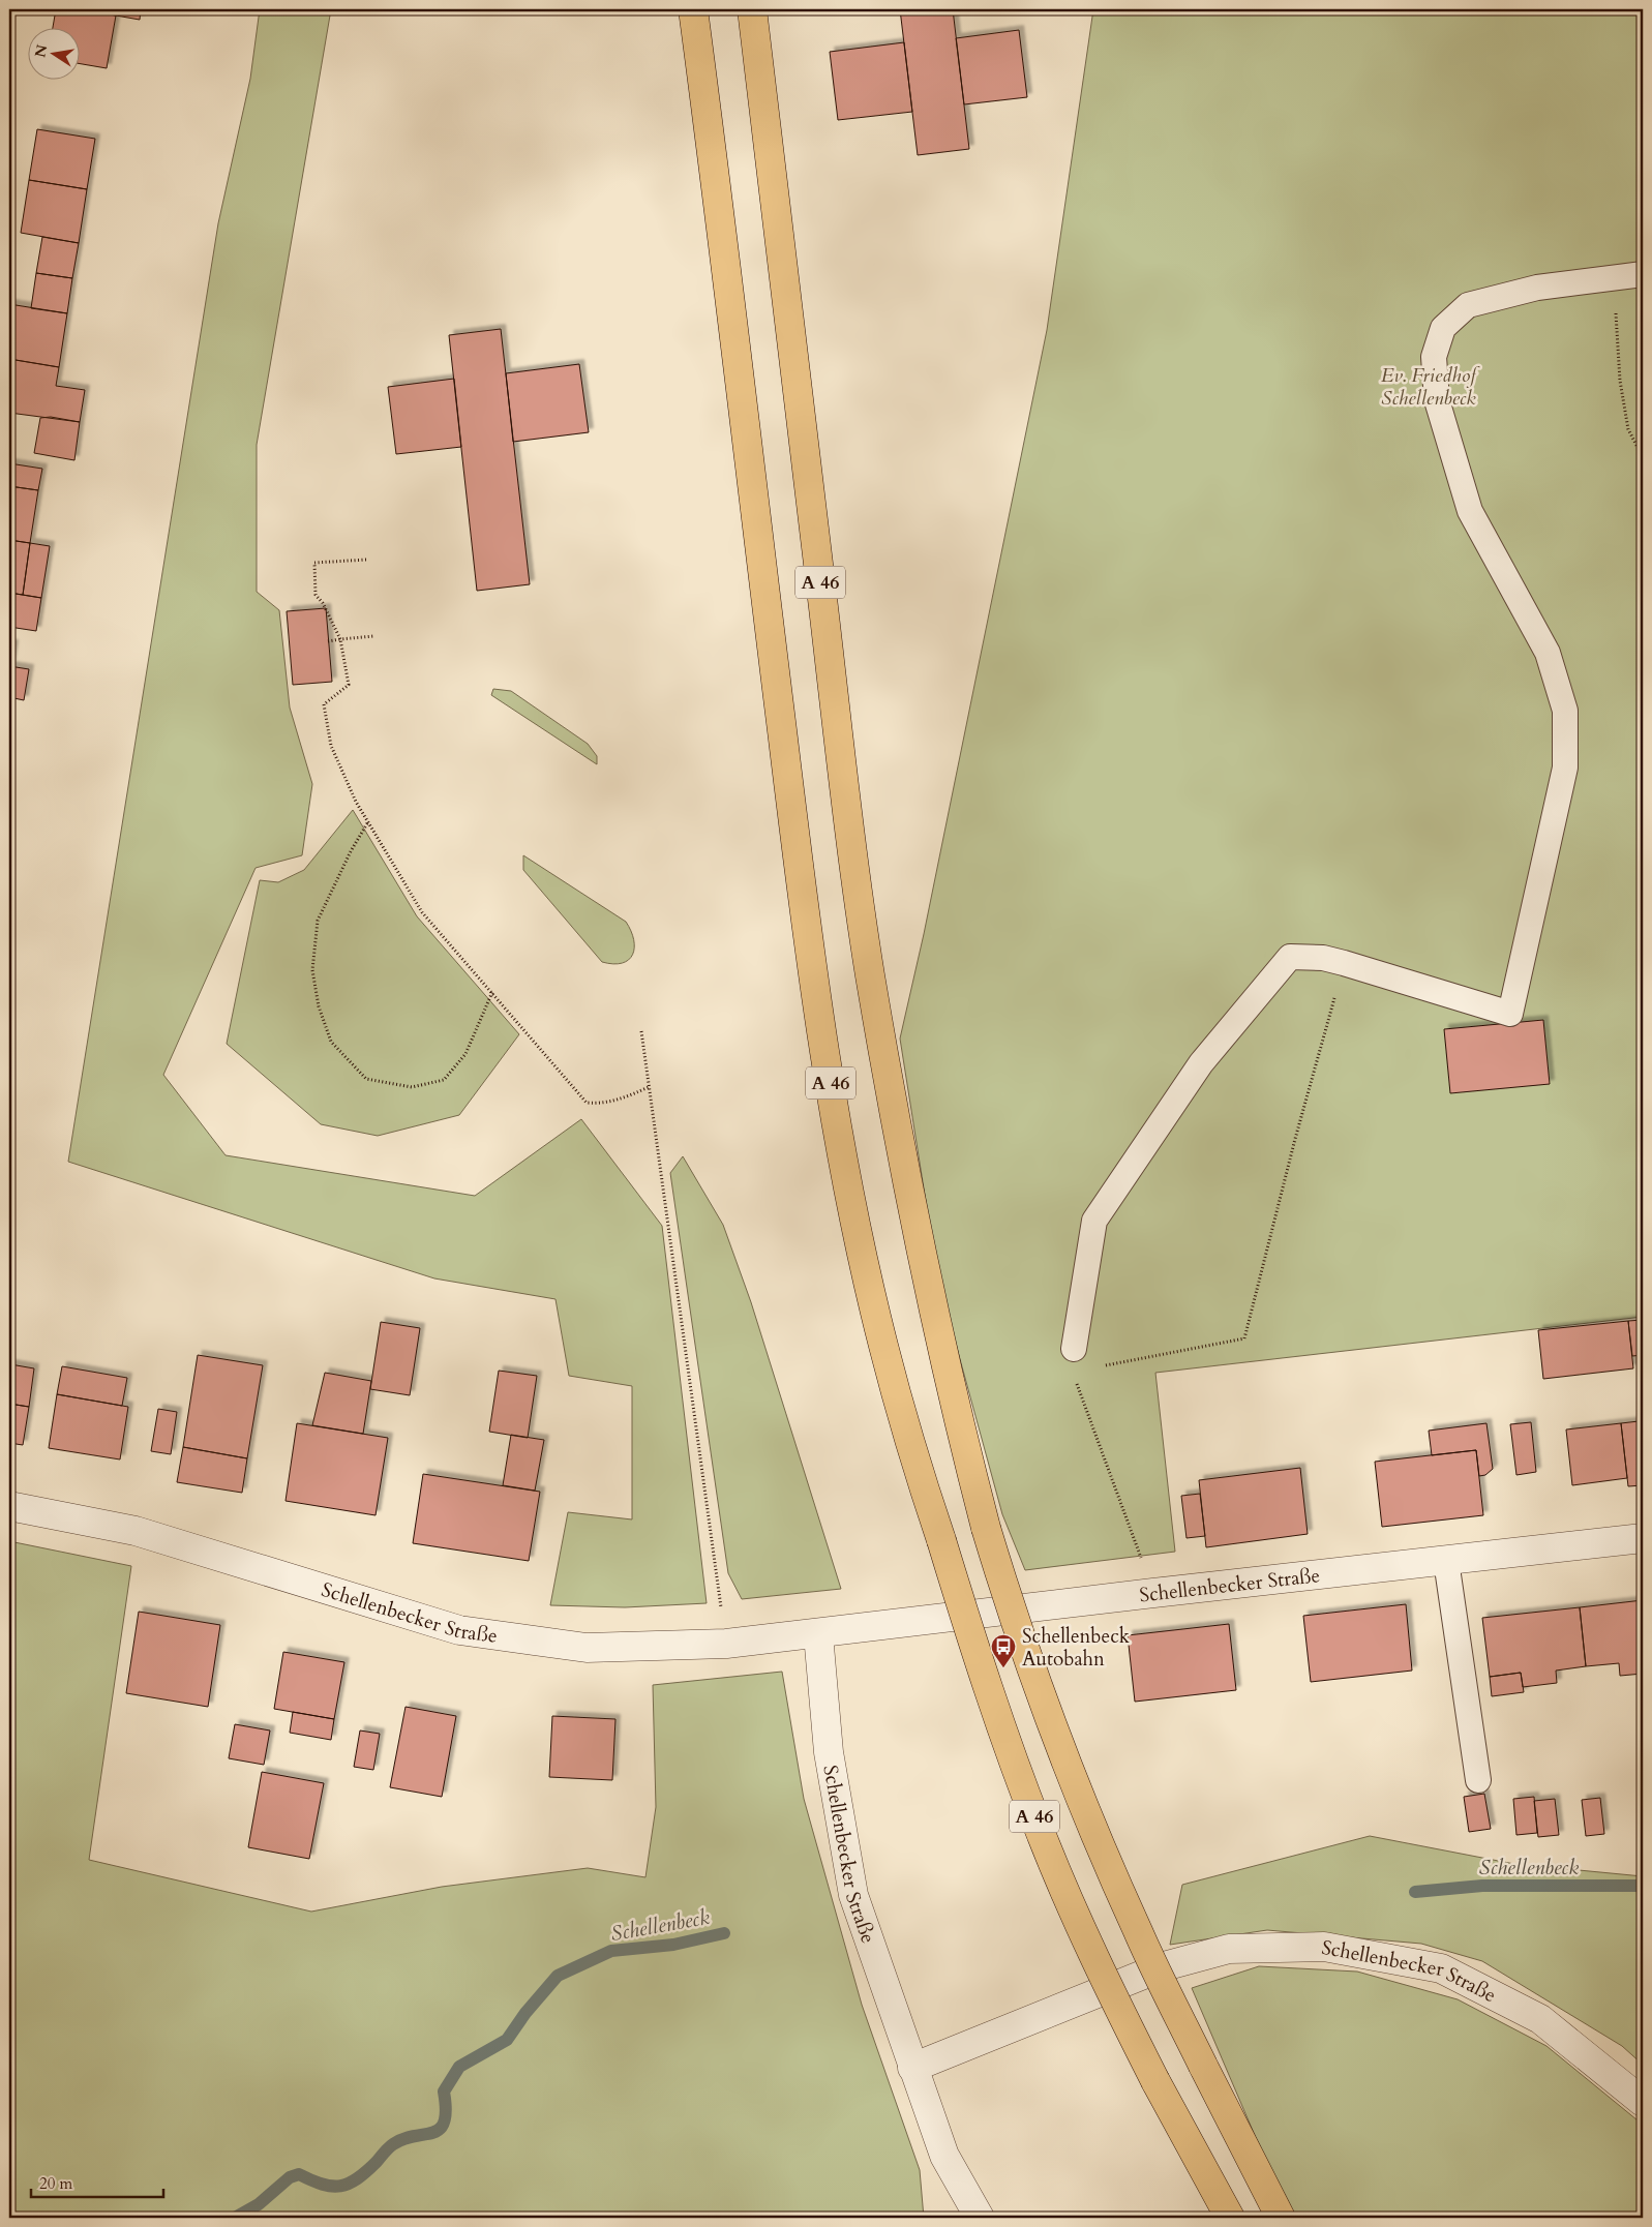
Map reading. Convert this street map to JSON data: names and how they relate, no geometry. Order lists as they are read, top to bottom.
{
  "streets": {
    "highway": ["A 46"],
    "street": ["Schellenbecker Straße"]
  },
  "water": ["Schellenbeck"],
  "parks": ["Ev. Friedhof Schellenbeck"],
  "places": {
    "bus stop": ["Schellenbeck Autobahn"]
  },
  "scale_bar": "20 m",
  "north": "left"
}
